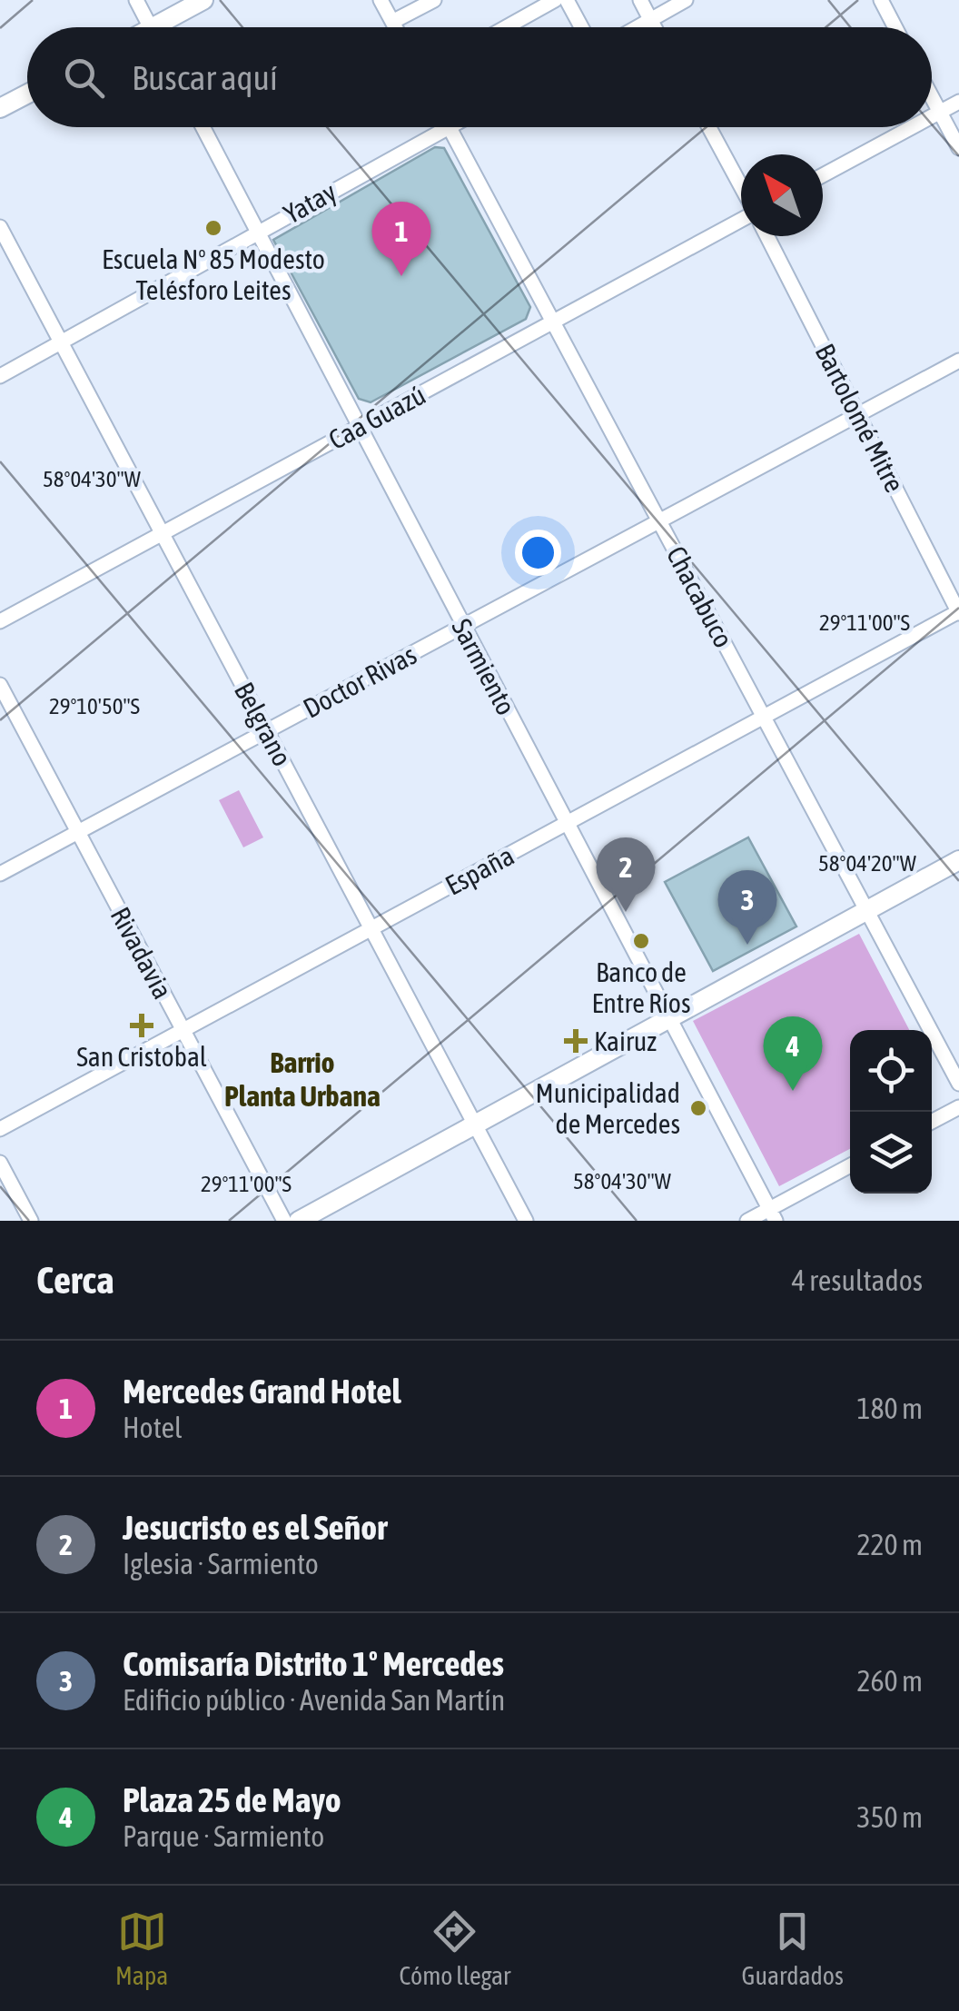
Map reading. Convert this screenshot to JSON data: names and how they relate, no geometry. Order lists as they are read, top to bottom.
{
  "streets": {
    "street": [
      "Yatay",
      "Caa Guazú",
      "Bartolomé Mitre",
      "Chacabuco",
      "Sarmiento",
      "Doctor Rivas",
      "Belgrano",
      "España",
      "Rivadavia"
    ]
  },
  "crossings": [
    ["Yatay", "Chacabuco"],
    ["Yatay", "Sarmiento"],
    ["Yatay", "Belgrano"],
    ["Caa Guazú", "Chacabuco"],
    ["Caa Guazú", "Sarmiento"],
    ["Caa Guazú", "Belgrano"],
    ["Bartolomé Mitre", "Doctor Rivas"],
    ["Bartolomé Mitre", "España"],
    ["Chacabuco", "Doctor Rivas"],
    ["Chacabuco", "España"],
    ["Sarmiento", "Doctor Rivas"],
    ["Sarmiento", "España"],
    ["Doctor Rivas", "Belgrano"],
    ["Doctor Rivas", "Rivadavia"],
    ["Belgrano", "España"],
    ["España", "Rivadavia"]
  ],
  "districts": ["Barrio Planta Urbana"],
  "places": {
    "other": ["Escuela Nº 85 Modesto Telésforo Leites", "Banco de Entre Ríos", "Municipalidad de Mercedes"],
    "health": ["San Cristobal", "Kairuz"]
  },
  "north": "top left",
  "page": {
    "search": "Buscar aquí",
    "pins": [
      "1",
      "2",
      "3",
      "4"
    ],
    "heading": ["Cerca", "4 resultados"],
    "list": [
      {
        "mark": "1",
        "name": "Mercedes Grand Hotel",
        "note": "Hotel",
        "value": "180 m"
      },
      {
        "mark": "2",
        "name": "Jesucristo es el Señor",
        "note": "Iglesia · Sarmiento",
        "value": "220 m"
      },
      {
        "mark": "3",
        "name": "Comisaría Distrito 1º Mercedes",
        "note": "Edificio público · Avenida San Martín",
        "value": "260 m"
      },
      {
        "mark": "4",
        "name": "Plaza 25 de Mayo",
        "note": "Parque · Sarmiento",
        "value": "350 m"
      }
    ],
    "nav": ["Mapa", "Cómo llegar", "Guardados"]
  },
  "coordinates": [
    "58°04'30\"W",
    "29°11'00\"S",
    "29°10'50\"S",
    "58°04'20\"W"
  ]
}
